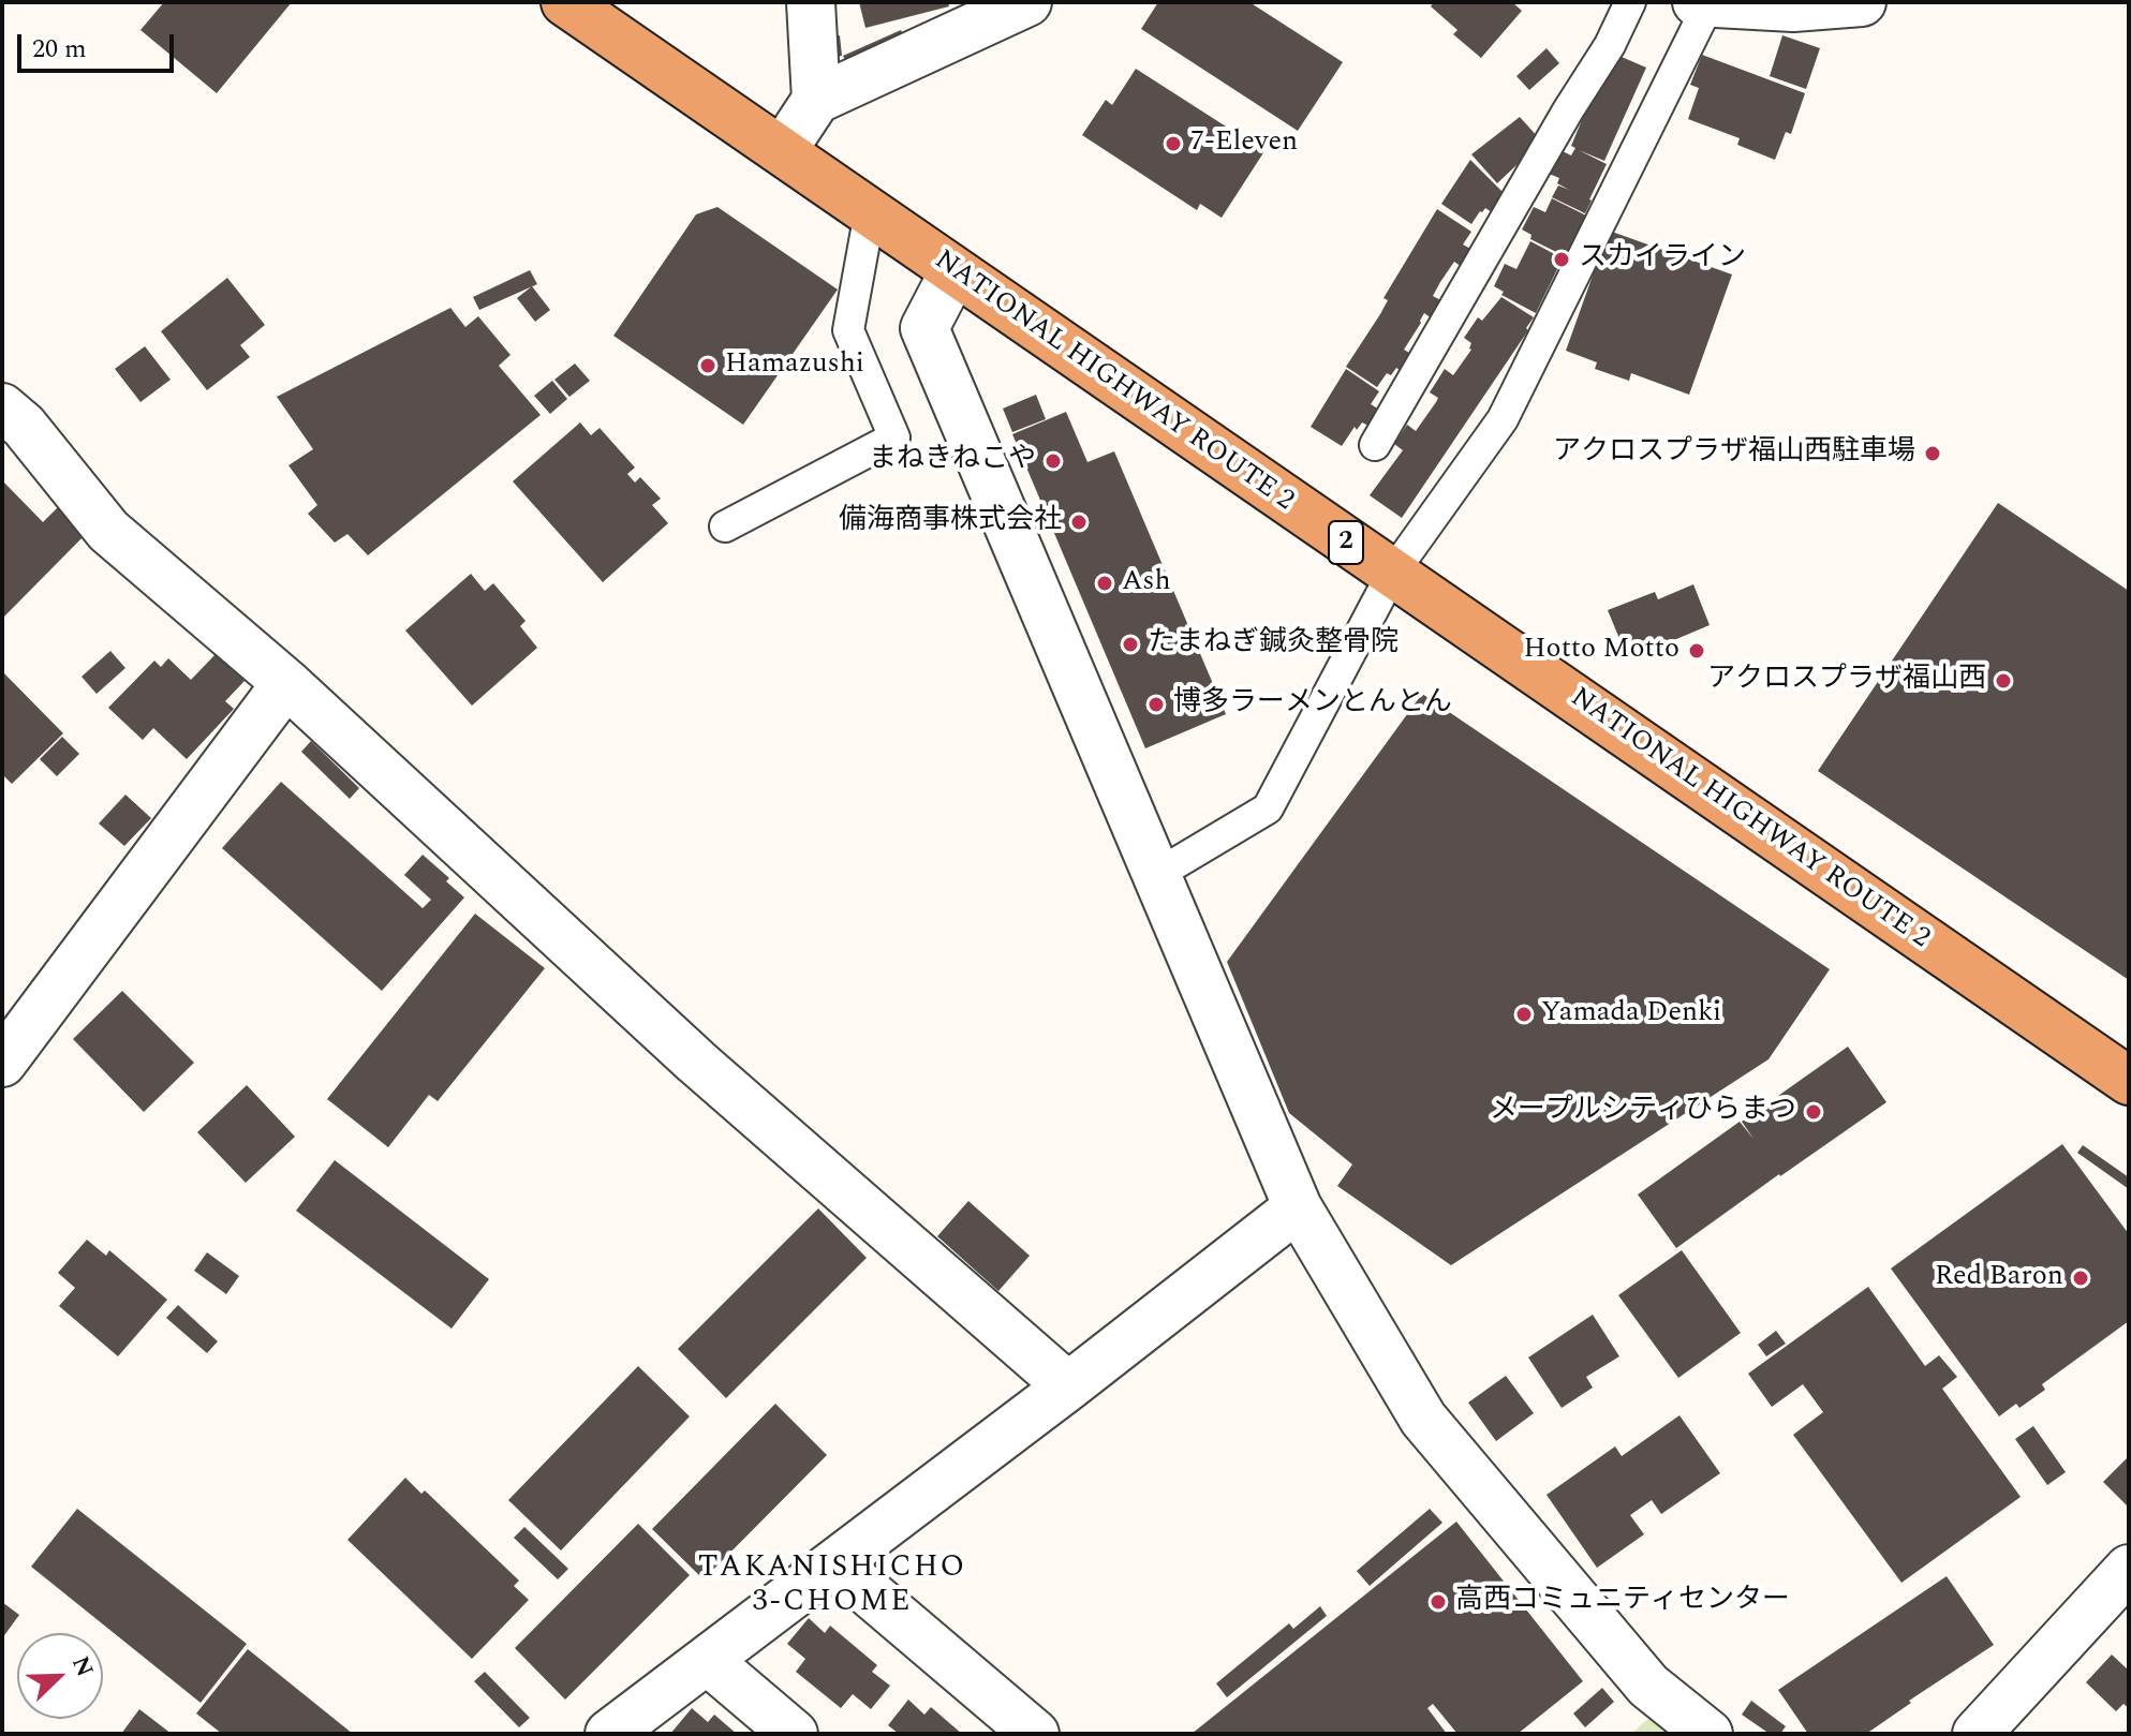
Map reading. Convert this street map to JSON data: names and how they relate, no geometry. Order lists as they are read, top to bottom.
{
  "streets": {
    "highway": ["NATIONAL HIGHWAY ROUTE 2", "2"]
  },
  "districts": ["TAKANISHICHO 3-CHOME"],
  "places": [
    "7-Eleven",
    "スカイライン",
    "Hamazushi",
    "アクロスプラザ福山西駐車場",
    "まねきねこや",
    "備海商事株式会社",
    "Ash",
    "たまねぎ鍼灸整骨院",
    "Hotto Motto",
    "アクロスプラザ福山西",
    "博多ラーメンとんとん",
    "Yamada Denki",
    "メープルシティひらまつ",
    "Red Baron",
    "高西コミュニティセンター"
  ],
  "scale_bar": "20 m",
  "north": "top right"
}
